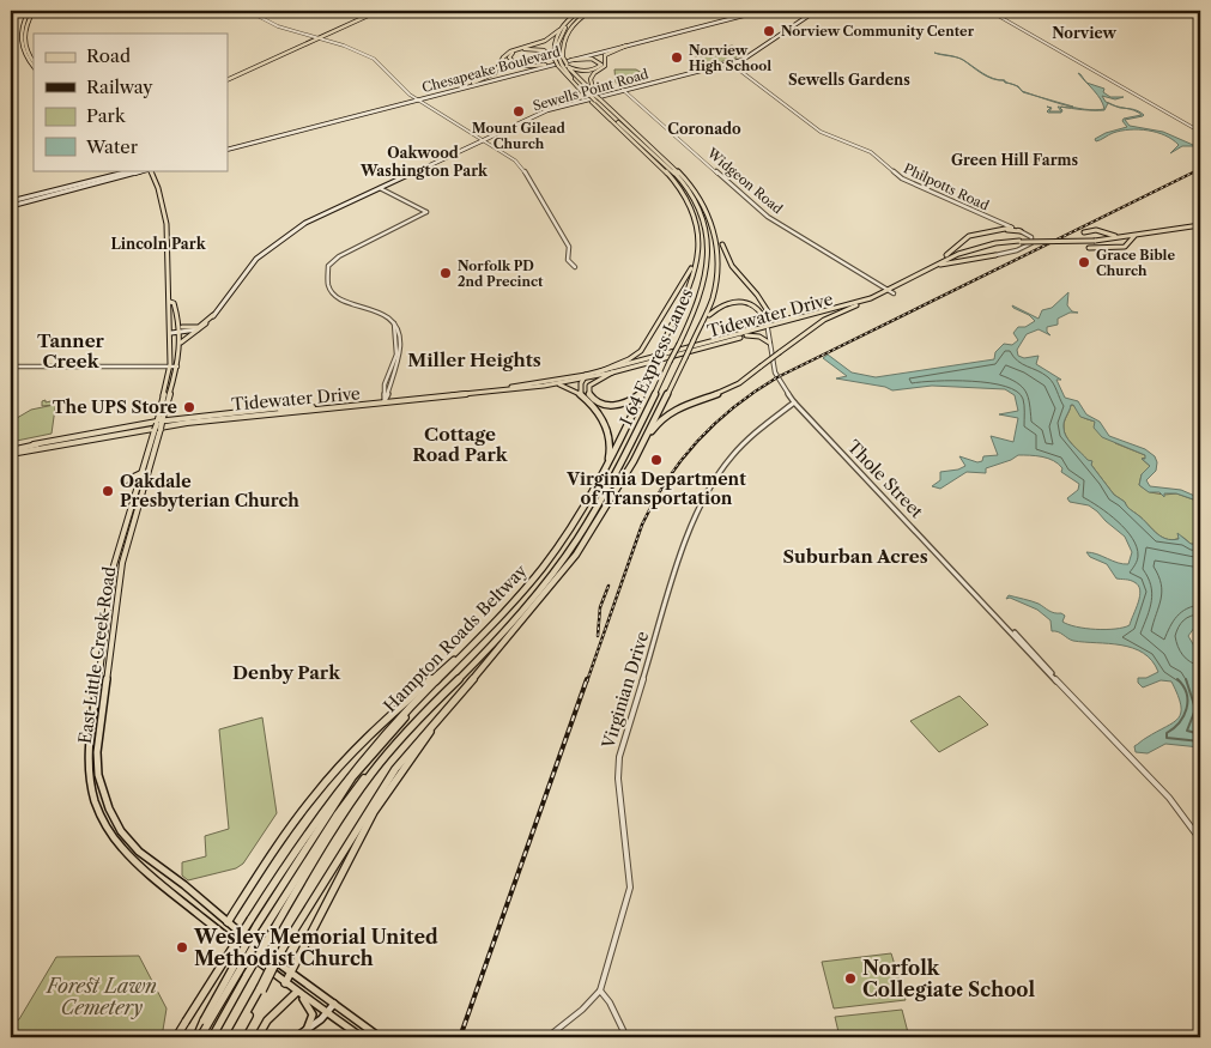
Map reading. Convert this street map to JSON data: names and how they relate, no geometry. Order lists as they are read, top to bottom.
{
  "streets": {
    "highway": ["Tidewater Drive", "I 64 Express Lanes", "Hampton Roads Beltway"],
    "main road": ["Chesapeake Boulevard", "Sewells Point Road", "East Little Creek Road"],
    "street": [
      "Widgeon Road",
      "Philpotts Road",
      "Thole Street",
      "Virginian Drive"
    ]
  },
  "crossings": [
    ["Sewells Point Road", "Widgeon Road"],
    ["Sewells Point Road", "Philpotts Road"],
    ["Widgeon Road", "Tidewater Drive"],
    ["Tidewater Drive", "Thole Street"],
    ["I 64 Express Lanes", "Hampton Roads Beltway"],
    ["Thole Street", "Virginian Drive"]
  ],
  "districts": [
    "Norview",
    "Sewells Gardens",
    "Coronado",
    "Oakwood",
    "Green Hill Farms",
    "Washington Park",
    "Lincoln Park",
    "Tanner Creek",
    "Miller Heights",
    "Cottage Road Park",
    "Suburban Acres",
    "Denby Park"
  ],
  "parks": ["Forest Lawn Cemetery"],
  "places": [
    "Norview Community Center",
    "Norview High School",
    "Mount Gilead Church",
    "Grace Bible Church",
    "Norfolk PD 2nd Precinct",
    "The UPS Store",
    "Virginia Department of Transportation",
    "Oakdale Presbyterian Church",
    "Wesley Memorial United Methodist Church",
    "Norfolk Collegiate School"
  ],
  "legend": [
    "Road",
    "Railway",
    "Park",
    "Water"
  ]
}
